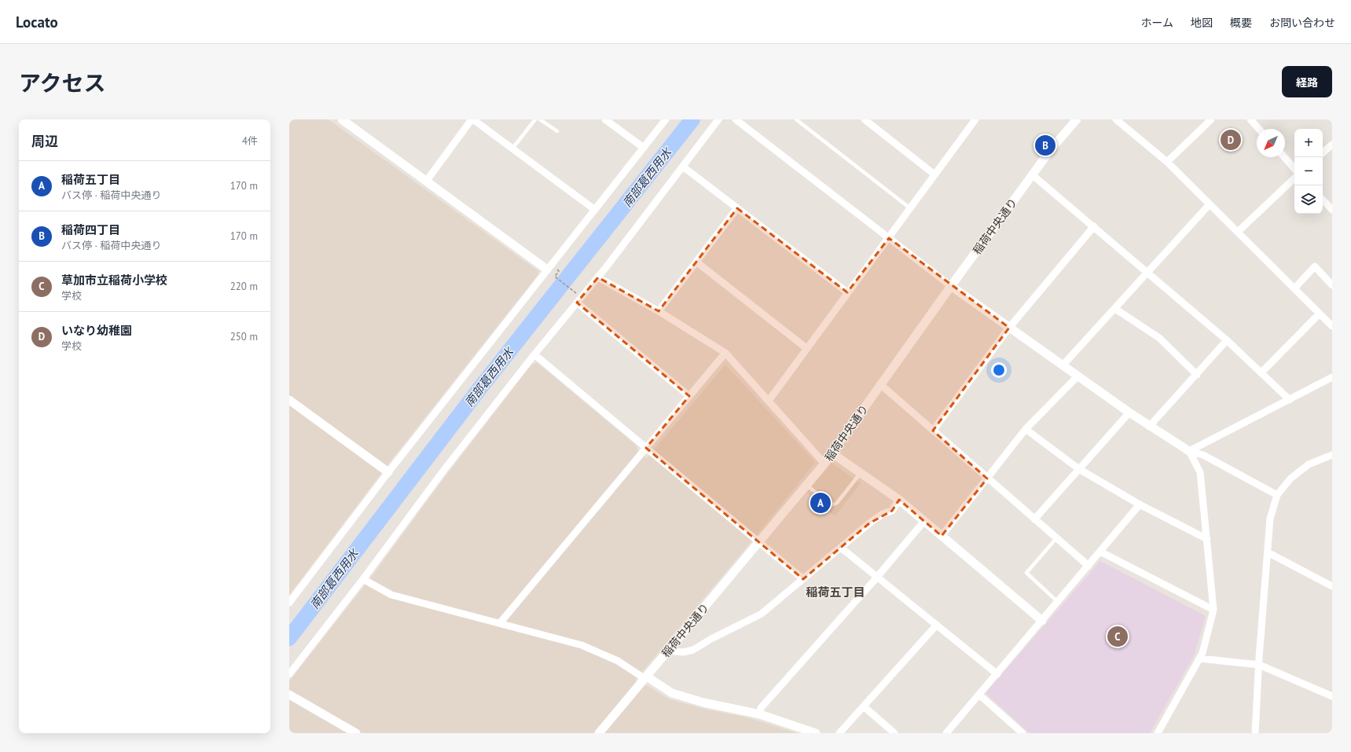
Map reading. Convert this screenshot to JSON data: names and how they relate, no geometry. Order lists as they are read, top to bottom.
{
  "streets": {
    "street": ["稲荷中央通り"]
  },
  "districts": ["稲荷五丁目"],
  "water": ["南部葛西用水"],
  "north": "bottom left",
  "page": {
    "header": "Locato",
    "nav": [
      "ホーム",
      "地図",
      "概要",
      "お問い合わせ"
    ],
    "title": "アクセス",
    "buttons": "経路",
    "heading": ["周辺", "4件"],
    "pins": [
      "D",
      "B",
      "A",
      "C"
    ],
    "map_buttons": ["+", "−"],
    "list": [
      {
        "mark": "A",
        "name": "稲荷五丁目",
        "note": "バス停 · 稲荷中央通り",
        "value": "170 m"
      },
      {
        "mark": "B",
        "name": "稲荷四丁目",
        "note": "バス停 · 稲荷中央通り",
        "value": "170 m"
      },
      {
        "mark": "C",
        "name": "草加市立稲荷小学校",
        "note": "学校",
        "value": "220 m"
      },
      {
        "mark": "D",
        "name": "いなり幼稚園",
        "note": "学校",
        "value": "250 m"
      }
    ]
  }
}
